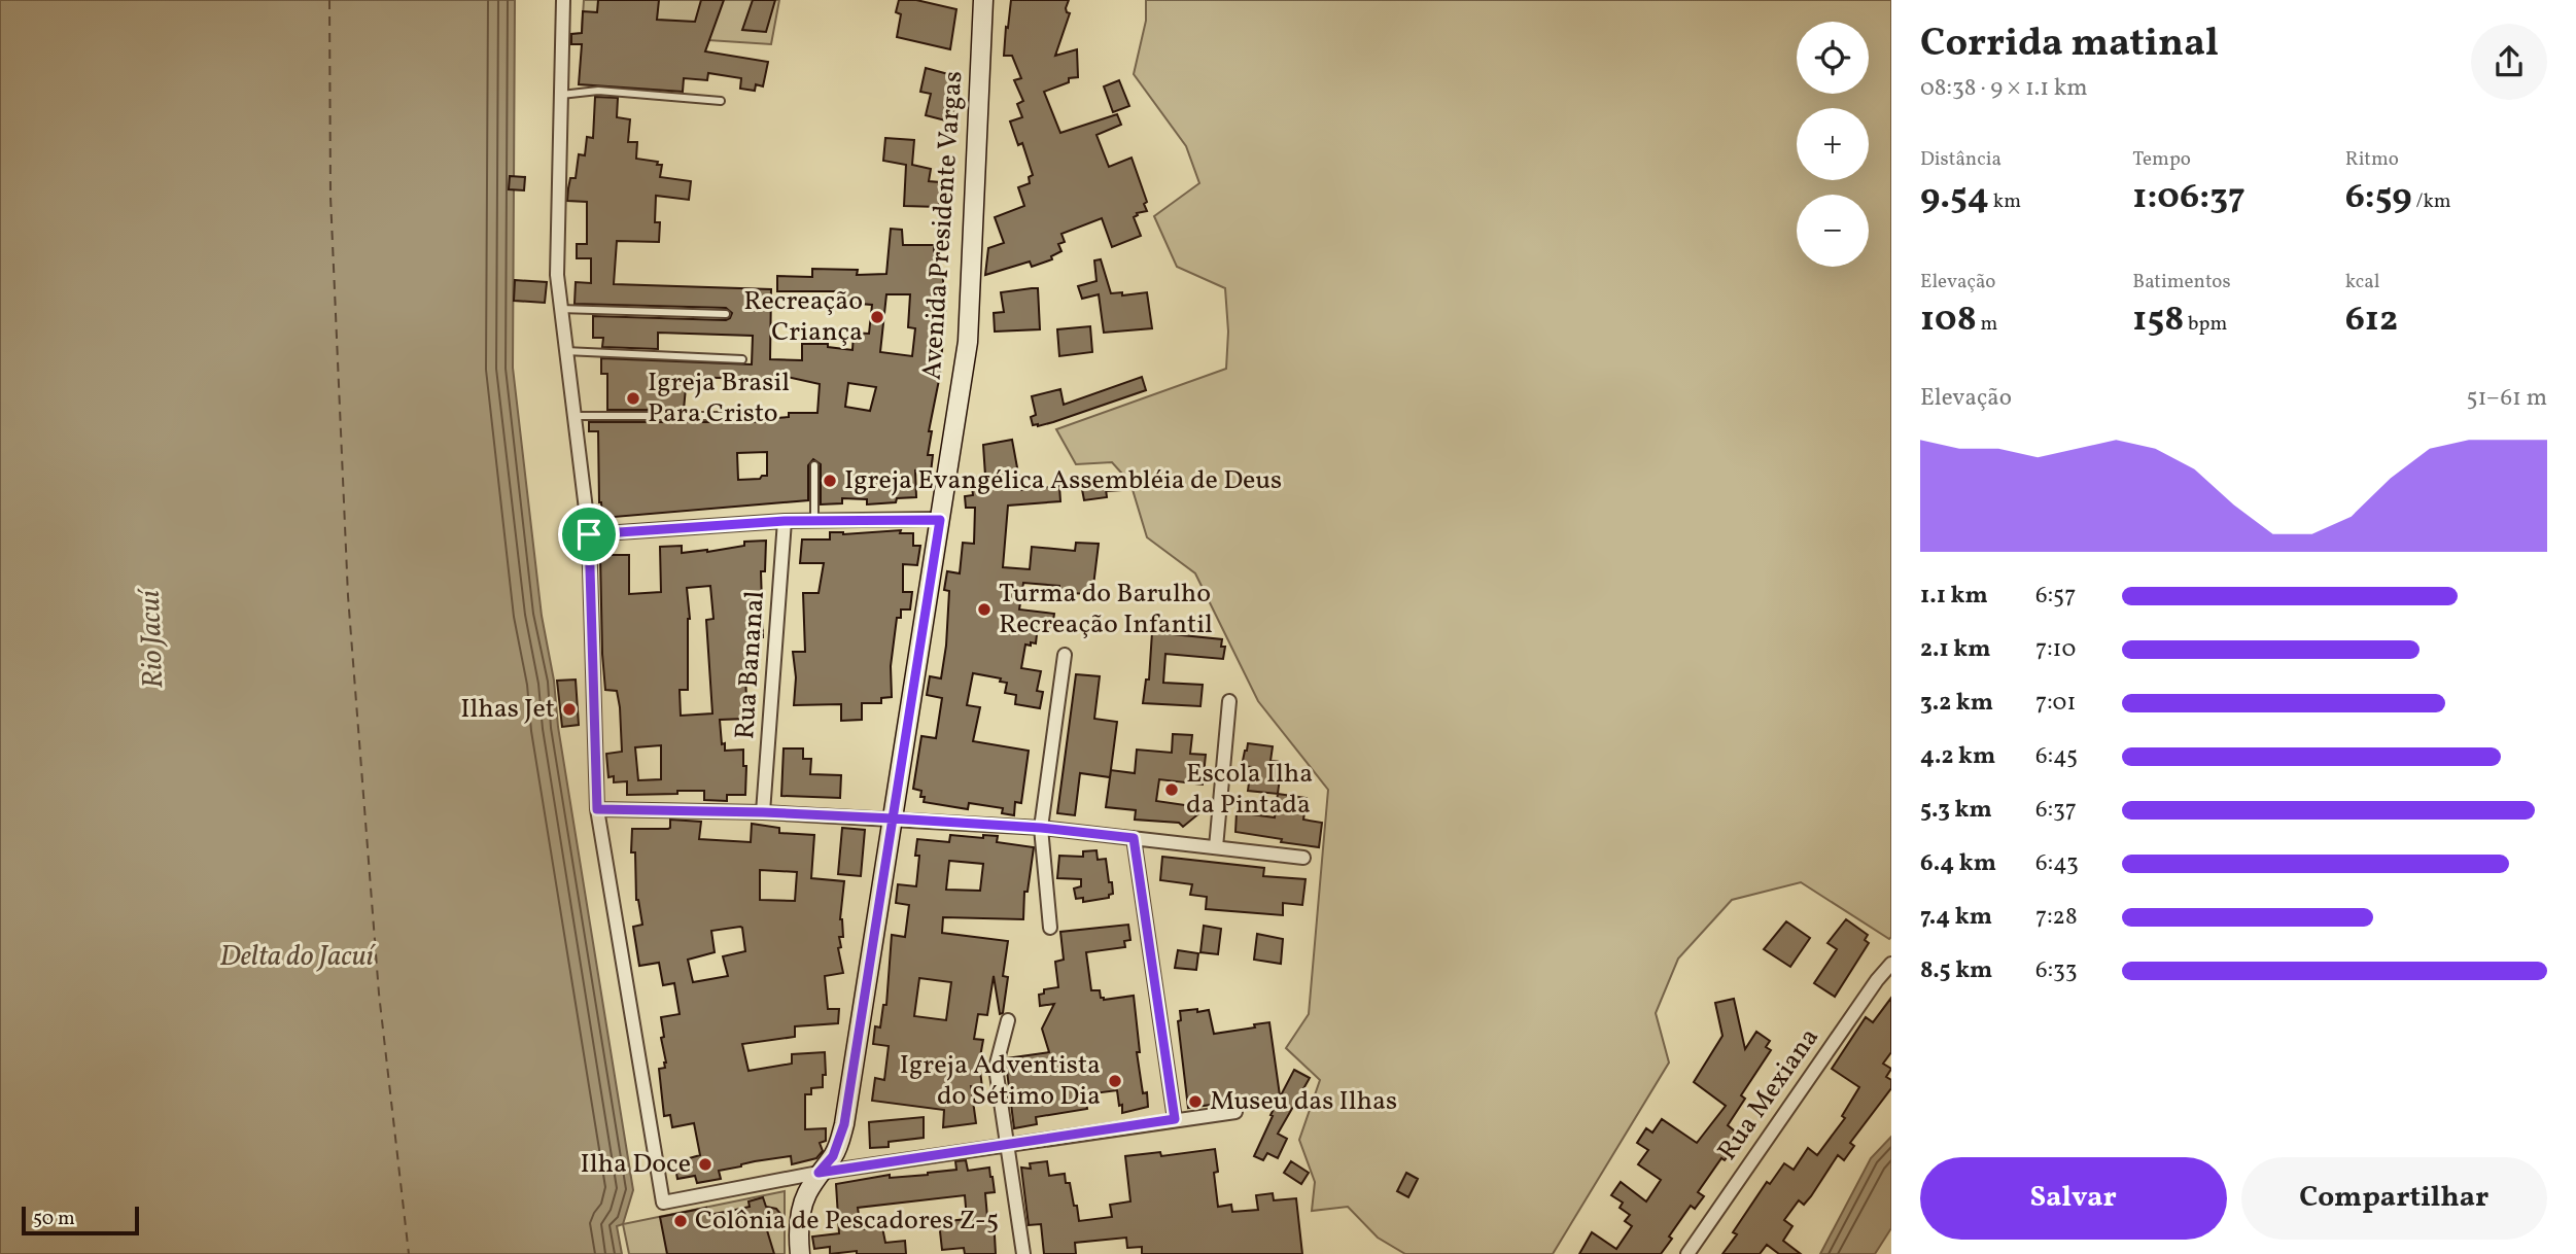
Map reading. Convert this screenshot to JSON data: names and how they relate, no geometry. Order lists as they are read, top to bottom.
{
  "streets": {
    "street": ["Avenida Presidente Vargas", "Rua Bananal", "Rua Mexiana"]
  },
  "water": ["Rio Jacuí", "Delta do Jacuí"],
  "places": [
    "Recreação Criança",
    "Igreja Brasil Para Cristo",
    "Igreja Evangélica Assembléia de Deus",
    "Turma do Barulho Recreação Infantil",
    "Ilhas Jet",
    "Escola Ilha da Pintada",
    "Igreja Adventista do Sétimo Dia",
    "Museu das Ilhas",
    "Ilha Doce",
    "Colônia de Pescadores Z-5"
  ],
  "scale_bar": "50 m",
  "page": {
    "heading": ["Corrida matinal", "08:38 · 9 × 1.1 km"],
    "map_buttons": ["+", "−"],
    "stats": [
      ["Distância", "9.54 km"],
      ["Tempo", "1:06:37"],
      ["Ritmo", "6:59 /km"],
      ["Elevação", "108 m"],
      ["Batimentos", "158 bpm"],
      ["kcal", "612"]
    ],
    "chart": ["Elevação", "51–61 m"],
    "list": [
      {
        "name": "1.1 km",
        "note": "6:57"
      },
      {
        "name": "2.1 km",
        "note": "7:10"
      },
      {
        "name": "3.2 km",
        "note": "7:01"
      },
      {
        "name": "4.2 km",
        "note": "6:45"
      },
      {
        "name": "5.3 km",
        "note": "6:37"
      },
      {
        "name": "6.4 km",
        "note": "6:43"
      },
      {
        "name": "7.4 km",
        "note": "7:28"
      },
      {
        "name": "8.5 km",
        "note": "6:33"
      }
    ],
    "buttons": ["Salvar", "Compartilhar"],
    "scale": "50 m"
  }
}
